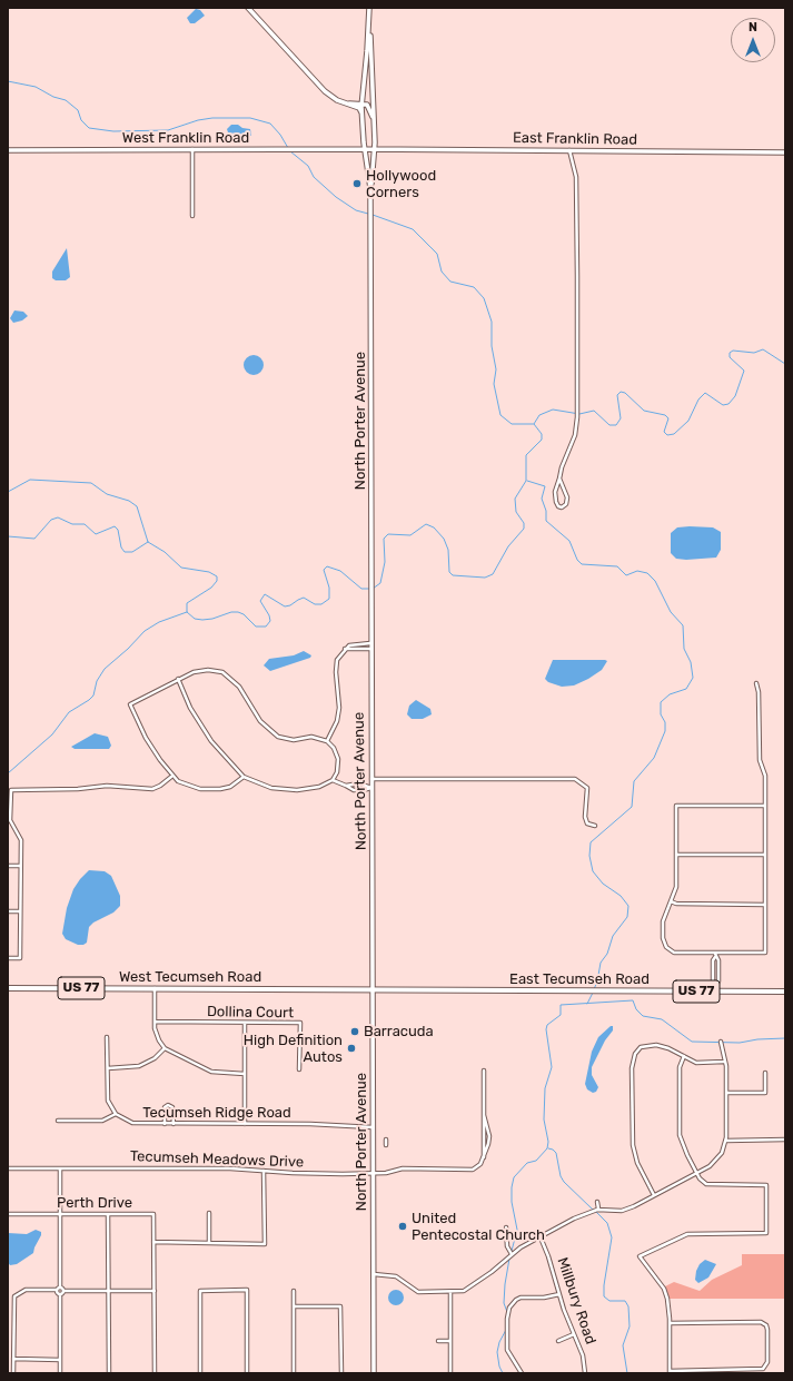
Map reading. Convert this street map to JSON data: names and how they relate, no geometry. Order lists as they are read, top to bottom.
{
  "streets": {
    "main road": ["West Tecumseh Road", "East Tecumseh Road", "US 77"],
    "street": [
      "West Franklin Road",
      "East Franklin Road",
      "North Porter Avenue",
      "Dollina Court",
      "Tecumseh Ridge Road",
      "Tecumseh Meadows Drive",
      "Perth Drive",
      "Millbury Road"
    ]
  },
  "crossings": [
    ["West Franklin Road", "East Franklin Road"],
    ["West Franklin Road", "North Porter Avenue"],
    ["East Franklin Road", "North Porter Avenue"],
    ["North Porter Avenue", "West Tecumseh Road"],
    ["North Porter Avenue", "East Tecumseh Road"],
    ["North Porter Avenue", "Tecumseh Ridge Road"],
    ["North Porter Avenue", "Tecumseh Meadows Drive"],
    ["West Tecumseh Road", "East Tecumseh Road"]
  ],
  "places": [
    "Hollywood Corners",
    "Barracuda",
    "High Definition Autos",
    "United Pentecostal Church"
  ],
  "north": "top"
}
